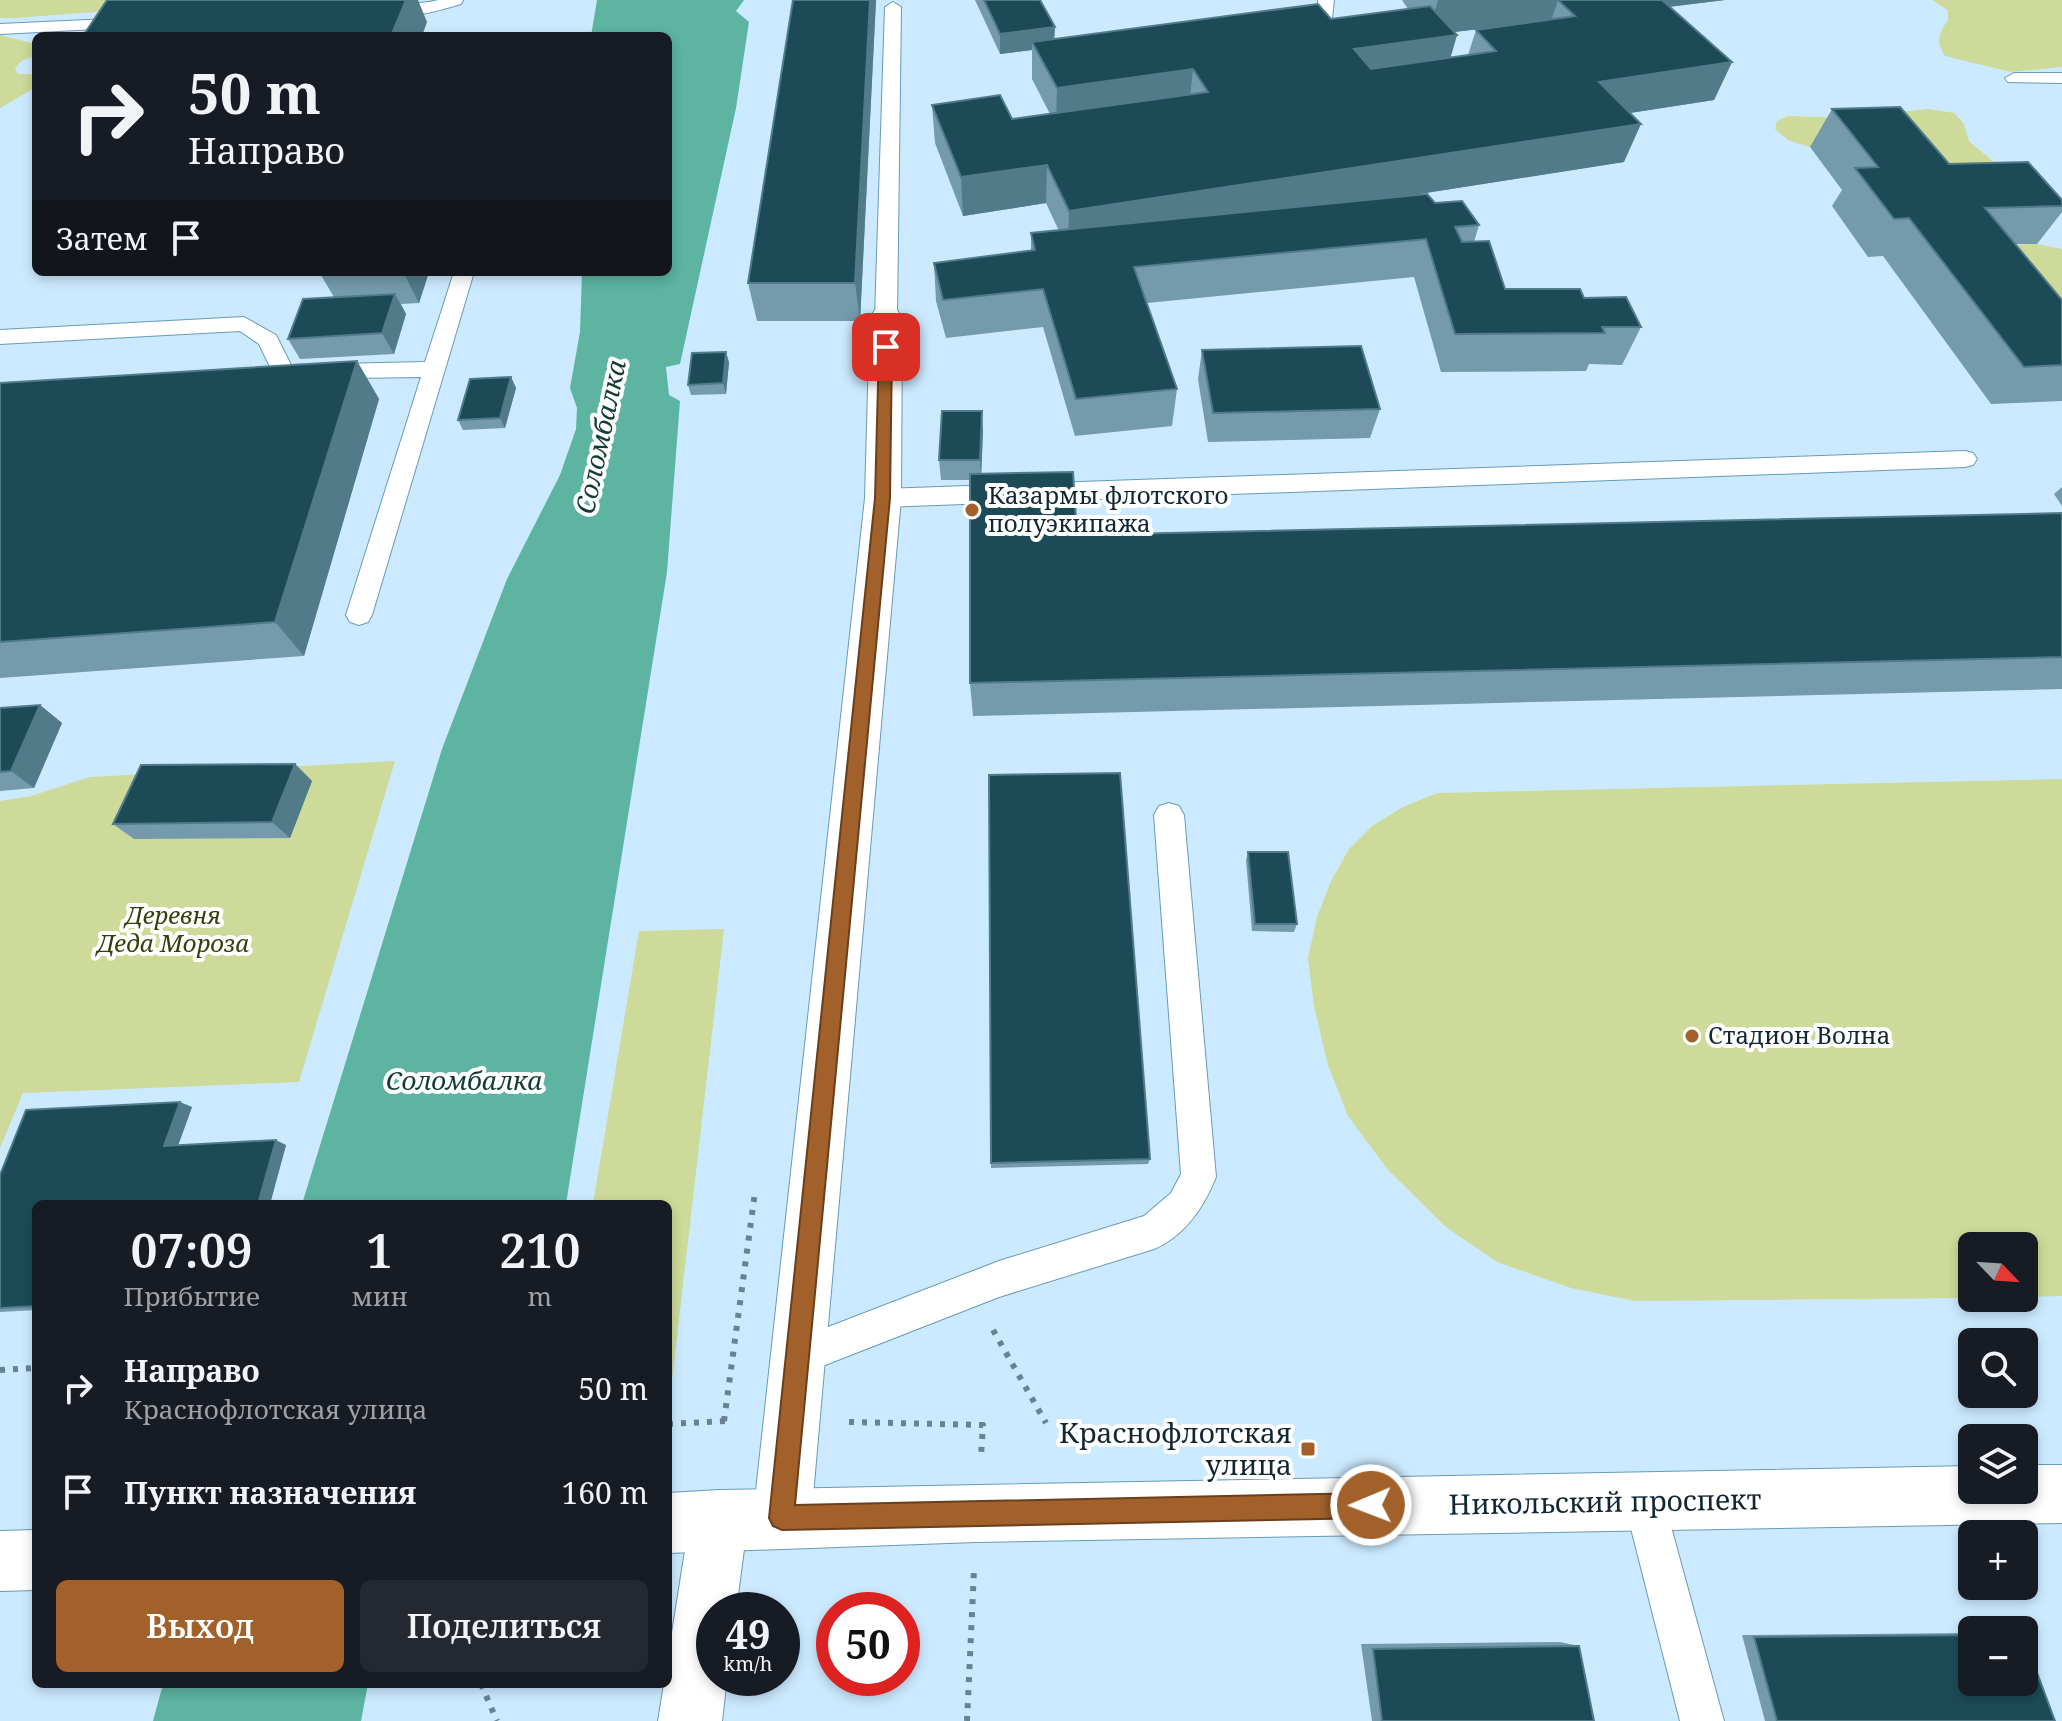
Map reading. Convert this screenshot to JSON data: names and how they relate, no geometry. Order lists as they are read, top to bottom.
{
  "streets": {
    "street": ["Никольский проспект"]
  },
  "water": ["Соломбалка"],
  "parks": ["Деревня Деда Мороза"],
  "places": {
    "other": ["Казармы флотского полуэкипажа", "Стадион Волна"],
    "transit": ["Краснофлотская улица"]
  },
  "north": "bottom right",
  "page": {
    "turn": ["50 m", "Направо"],
    "then": "Затем",
    "eta": [
      "07:09",
      "Прибытие",
      "1",
      "мин",
      "210",
      "m"
    ],
    "map_buttons": ["+", "−"],
    "list": [
      {
        "name": "Направо",
        "note": "Краснофлотская улица",
        "value": "50 m"
      },
      {
        "name": "Пункт назначения",
        "value": "160 m"
      }
    ],
    "buttons": ["Выход", "Поделиться"],
    "speed": "49 km/h",
    "limit": "50"
  }
}
